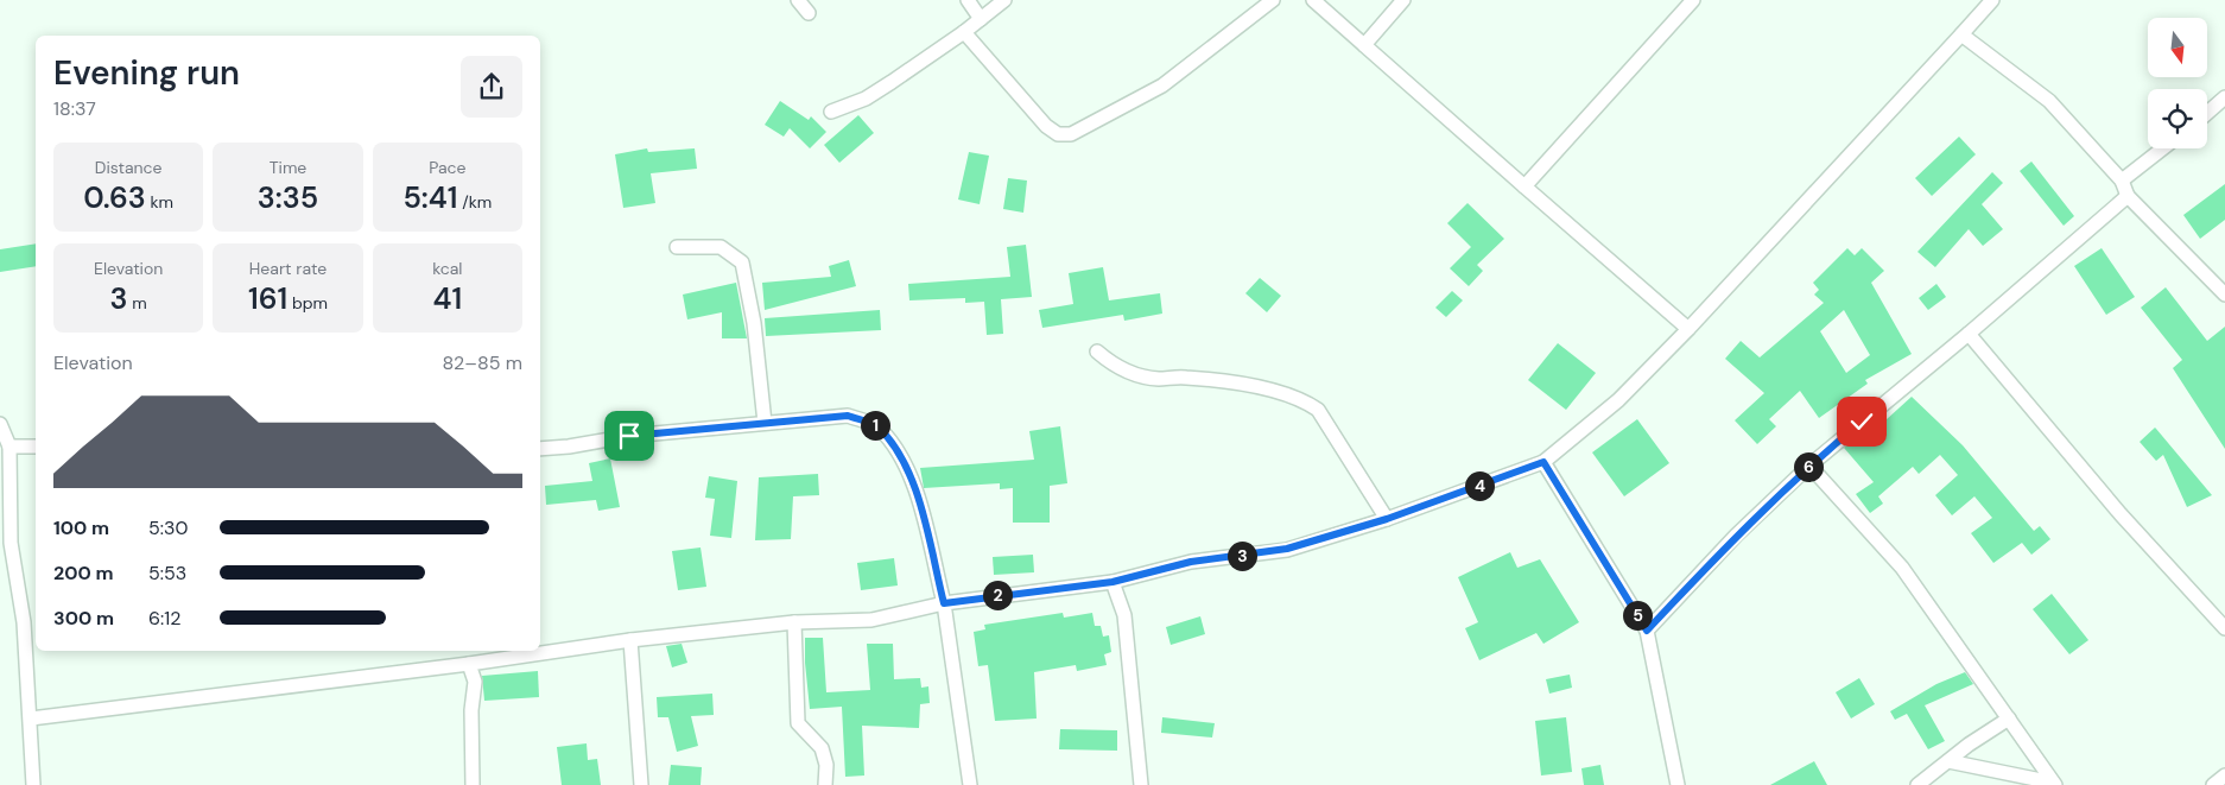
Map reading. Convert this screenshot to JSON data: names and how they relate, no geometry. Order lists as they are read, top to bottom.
{
  "north": "bottom",
  "page": {
    "heading": ["Evening run", "18:37"],
    "stats": [
      ["Distance", "0.63 km"],
      ["Time", "3:35"],
      ["Pace", "5:41 /km"],
      ["Elevation", "3 m"],
      ["Heart rate", "161 bpm"],
      ["kcal", "41"]
    ],
    "chart": ["Elevation", "82–85 m"],
    "pins": [
      "1",
      "6",
      "4",
      "3",
      "2",
      "5"
    ],
    "list": [
      {
        "name": "100 m",
        "note": "5:30"
      },
      {
        "name": "200 m",
        "note": "5:53"
      },
      {
        "name": "300 m",
        "note": "6:12"
      }
    ]
  }
}
